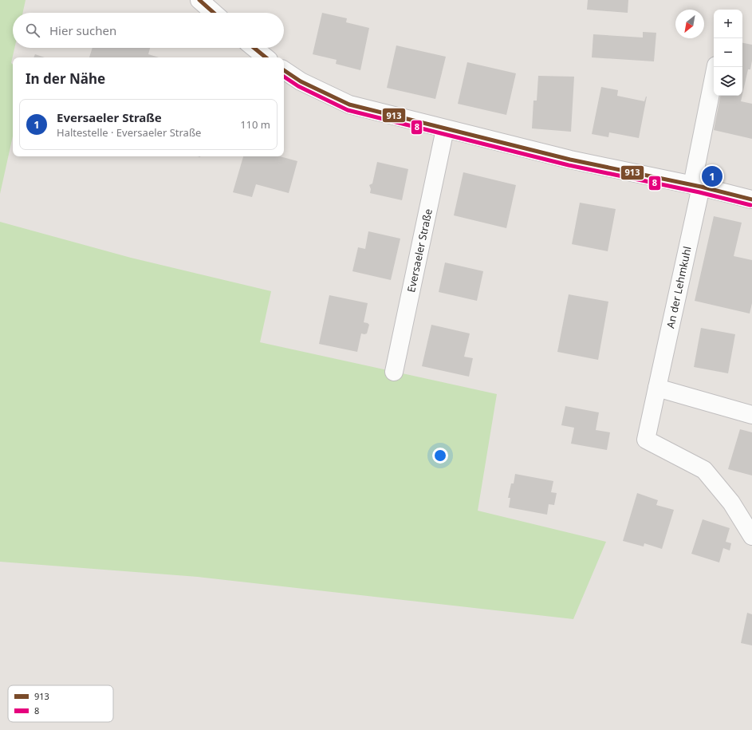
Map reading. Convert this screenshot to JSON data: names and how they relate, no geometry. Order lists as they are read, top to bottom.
{
  "streets": {
    "street": ["Eversaeler Straße", "An der Lehmkuhl"]
  },
  "lines": ["transit line 913", "transit line 8"],
  "legend": ["913", "8"],
  "north": "bottom left",
  "page": {
    "map_buttons": ["+", "−"],
    "search": "Hier suchen",
    "heading": "In der Nähe",
    "list": [
      {
        "mark": "1",
        "name": "Eversaeler Straße",
        "note": "Haltestelle · Eversaeler Straße",
        "value": "110 m"
      }
    ],
    "pins": "1"
  }
}
